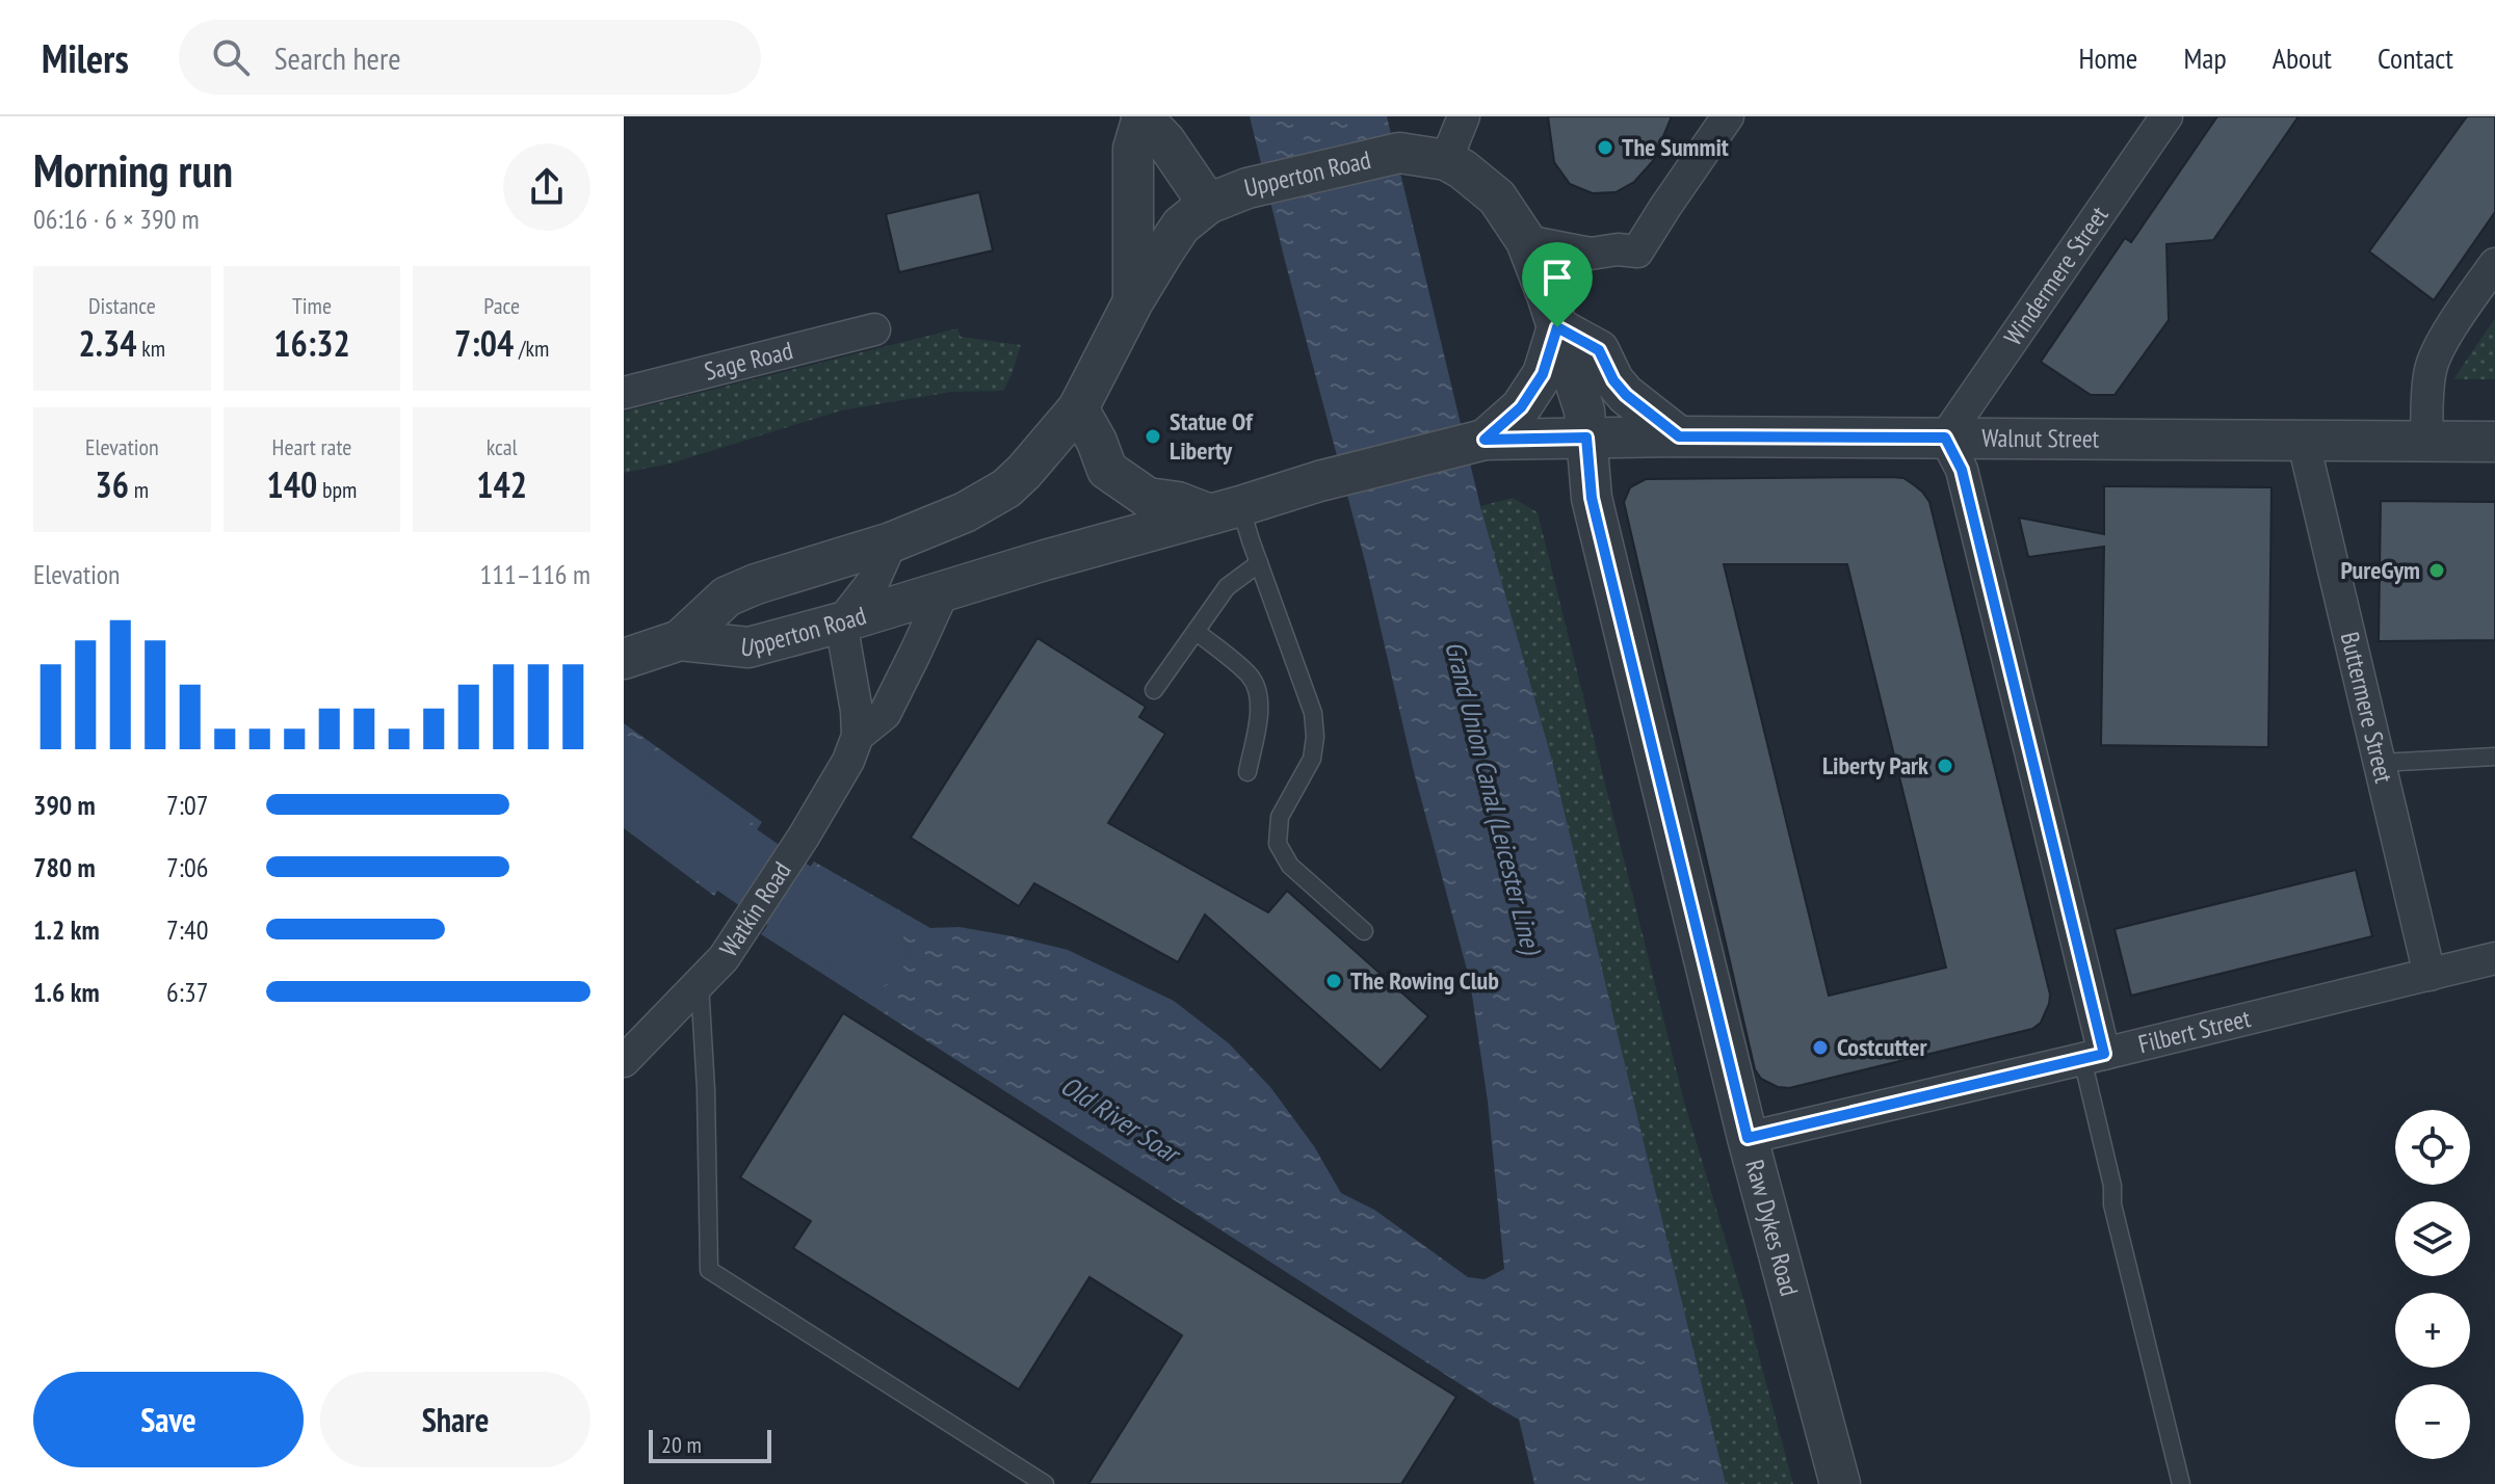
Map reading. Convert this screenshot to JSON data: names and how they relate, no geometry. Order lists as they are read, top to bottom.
{
  "streets": {
    "street": [
      "Upperton Road",
      "Windermere Street",
      "Sage Road",
      "Walnut Street",
      "Buttermere Street",
      "Watkin Road",
      "Filbert Street",
      "Raw Dykes Road"
    ]
  },
  "crossings": [
    ["Upperton Road", "Walnut Street"],
    ["Upperton Road", "Watkin Road"],
    ["Upperton Road", "Raw Dykes Road"],
    ["Windermere Street", "Walnut Street"],
    ["Walnut Street", "Buttermere Street"],
    ["Walnut Street", "Raw Dykes Road"],
    ["Buttermere Street", "Filbert Street"],
    ["Filbert Street", "Raw Dykes Road"]
  ],
  "water": ["Grand Union Canal (Leicester Line)", "Old River Soar"],
  "places": [
    "The Summit",
    "Statue Of Liberty",
    "PureGym",
    "Liberty Park",
    "The Rowing Club",
    "Costcutter"
  ],
  "scale_bar": "20 m",
  "page": {
    "header": "Milers",
    "search": "Search here",
    "nav": [
      "Home",
      "Map",
      "About",
      "Contact"
    ],
    "heading": ["Morning run", "06:16 · 6 × 390 m"],
    "stats": [
      ["Distance", "2.34 km"],
      ["Time", "16:32"],
      ["Pace", "7:04 /km"],
      ["Elevation", "36 m"],
      ["Heart rate", "140 bpm"],
      ["kcal", "142"]
    ],
    "chart": ["Elevation", "111–116 m"],
    "list": [
      {
        "name": "390 m",
        "note": "7:07"
      },
      {
        "name": "780 m",
        "note": "7:06"
      },
      {
        "name": "1.2 km",
        "note": "7:40"
      },
      {
        "name": "1.6 km",
        "note": "6:37"
      }
    ],
    "map_buttons": ["+", "−"],
    "buttons": ["Save", "Share"],
    "scale": "20 m"
  }
}
